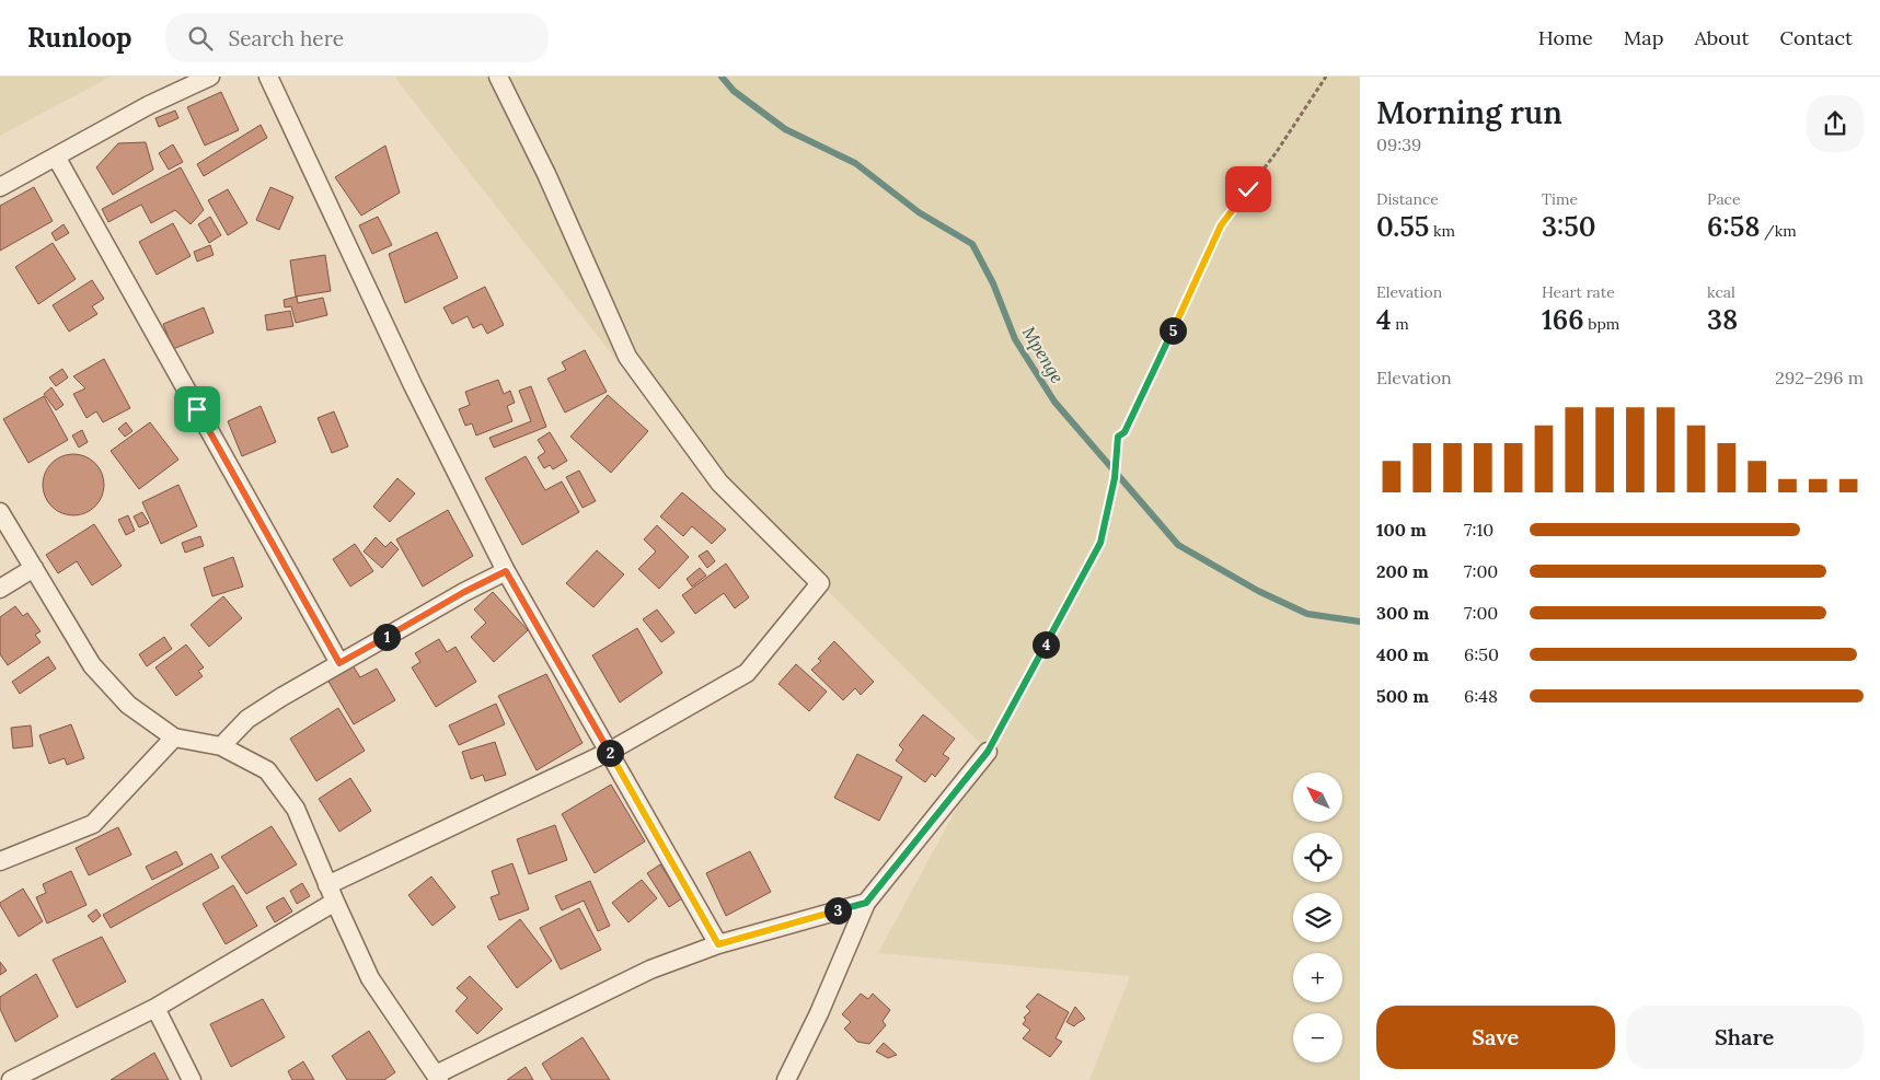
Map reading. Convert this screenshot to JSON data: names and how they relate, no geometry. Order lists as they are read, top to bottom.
{
  "water": ["Mpenge"],
  "north": "top left",
  "page": {
    "header": "Runloop",
    "search": "Search here",
    "nav": [
      "Home",
      "Map",
      "About",
      "Contact"
    ],
    "heading": ["Morning run", "09:39"],
    "stats": [
      ["Distance", "0.55 km"],
      ["Time", "3:50"],
      ["Pace", "6:58 /km"],
      ["Elevation", "4 m"],
      ["Heart rate", "166 bpm"],
      ["kcal", "38"]
    ],
    "pins": [
      "5",
      "1",
      "4",
      "2",
      "3"
    ],
    "chart": ["Elevation", "292–296 m"],
    "list": [
      {
        "name": "100 m",
        "note": "7:10"
      },
      {
        "name": "200 m",
        "note": "7:00"
      },
      {
        "name": "300 m",
        "note": "7:00"
      },
      {
        "name": "400 m",
        "note": "6:50"
      },
      {
        "name": "500 m",
        "note": "6:48"
      }
    ],
    "map_buttons": ["+", "−"],
    "buttons": ["Save", "Share"]
  }
}
